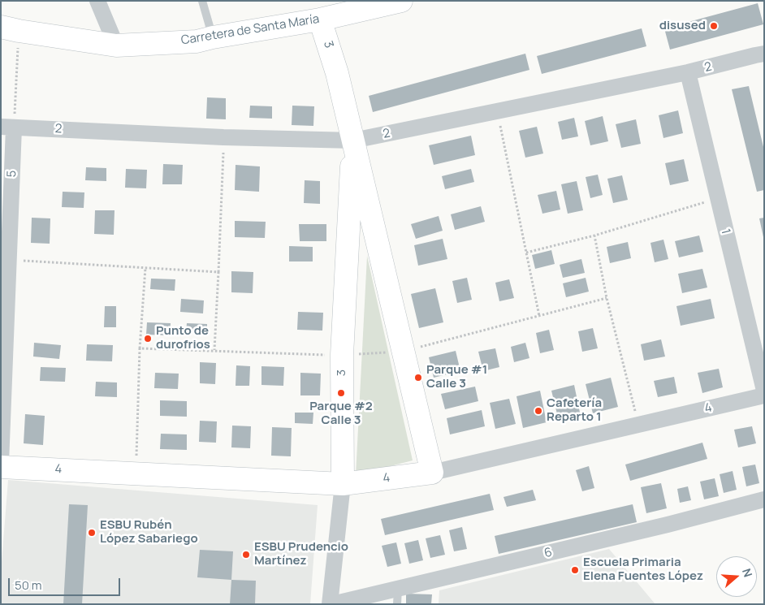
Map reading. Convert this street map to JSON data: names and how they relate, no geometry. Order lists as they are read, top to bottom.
{
  "streets": {
    "street": [
      "Carretera de Santa María",
      "3",
      "2",
      "5",
      "1",
      "4",
      "6"
    ]
  },
  "crossings": [
    ["Carretera de Santa María", "3"],
    ["3", "2"],
    ["3", "4"],
    ["3", "6"],
    ["2", "5"],
    ["2", "1"]
  ],
  "places": [
    "disused",
    "Punto de durofrios",
    "Parque #1 Calle 3",
    "Parque #2 Calle 3",
    "Cafetería Reparto 1",
    "ESBU Rubén López Sabariego",
    "ESBU Prudencio Martínez",
    "Escuela Primaria Elena Fuentes López"
  ],
  "scale_bar": "50 m",
  "north": "right"
}
